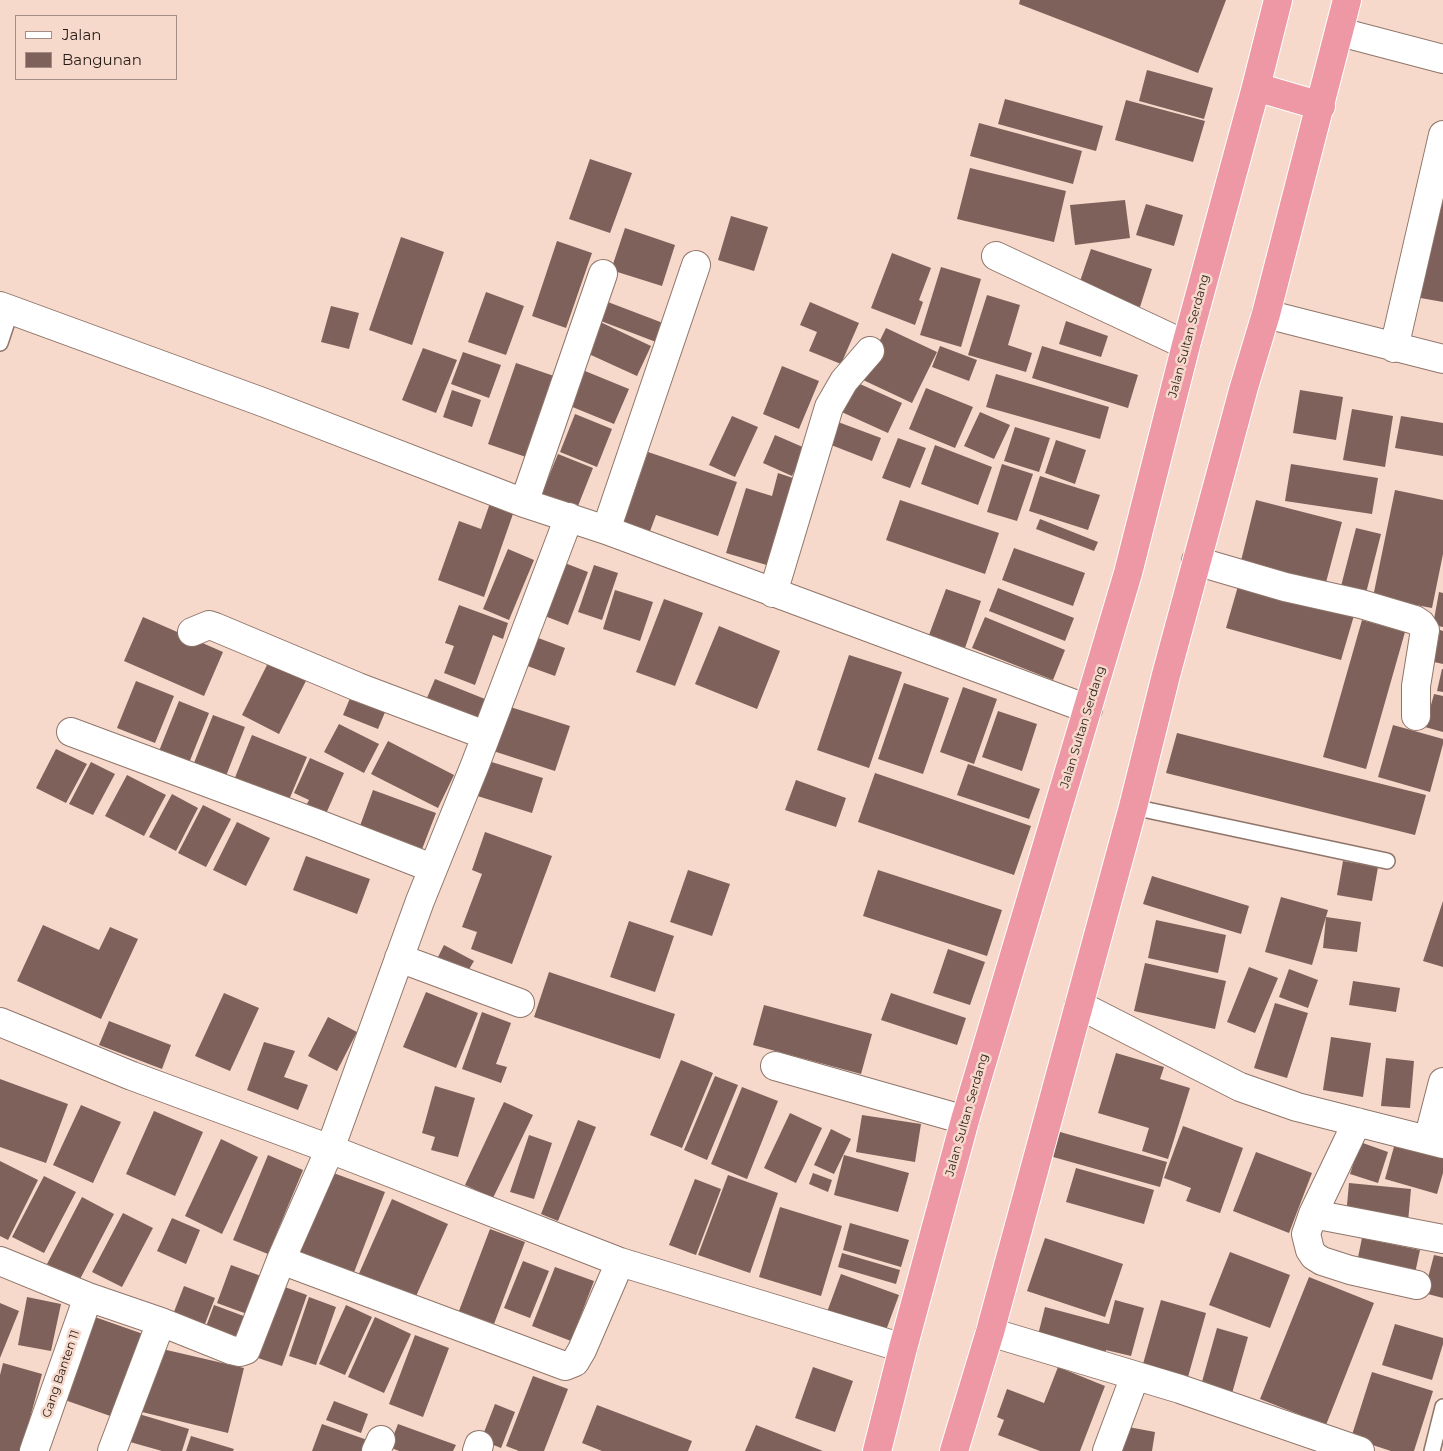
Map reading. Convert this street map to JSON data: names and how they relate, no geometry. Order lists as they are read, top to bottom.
{
  "streets": {
    "highway": ["Jalan Sultan Serdang"],
    "street": ["Gang Banten 11"]
  },
  "legend": ["Jalan", "Bangunan"]
}
